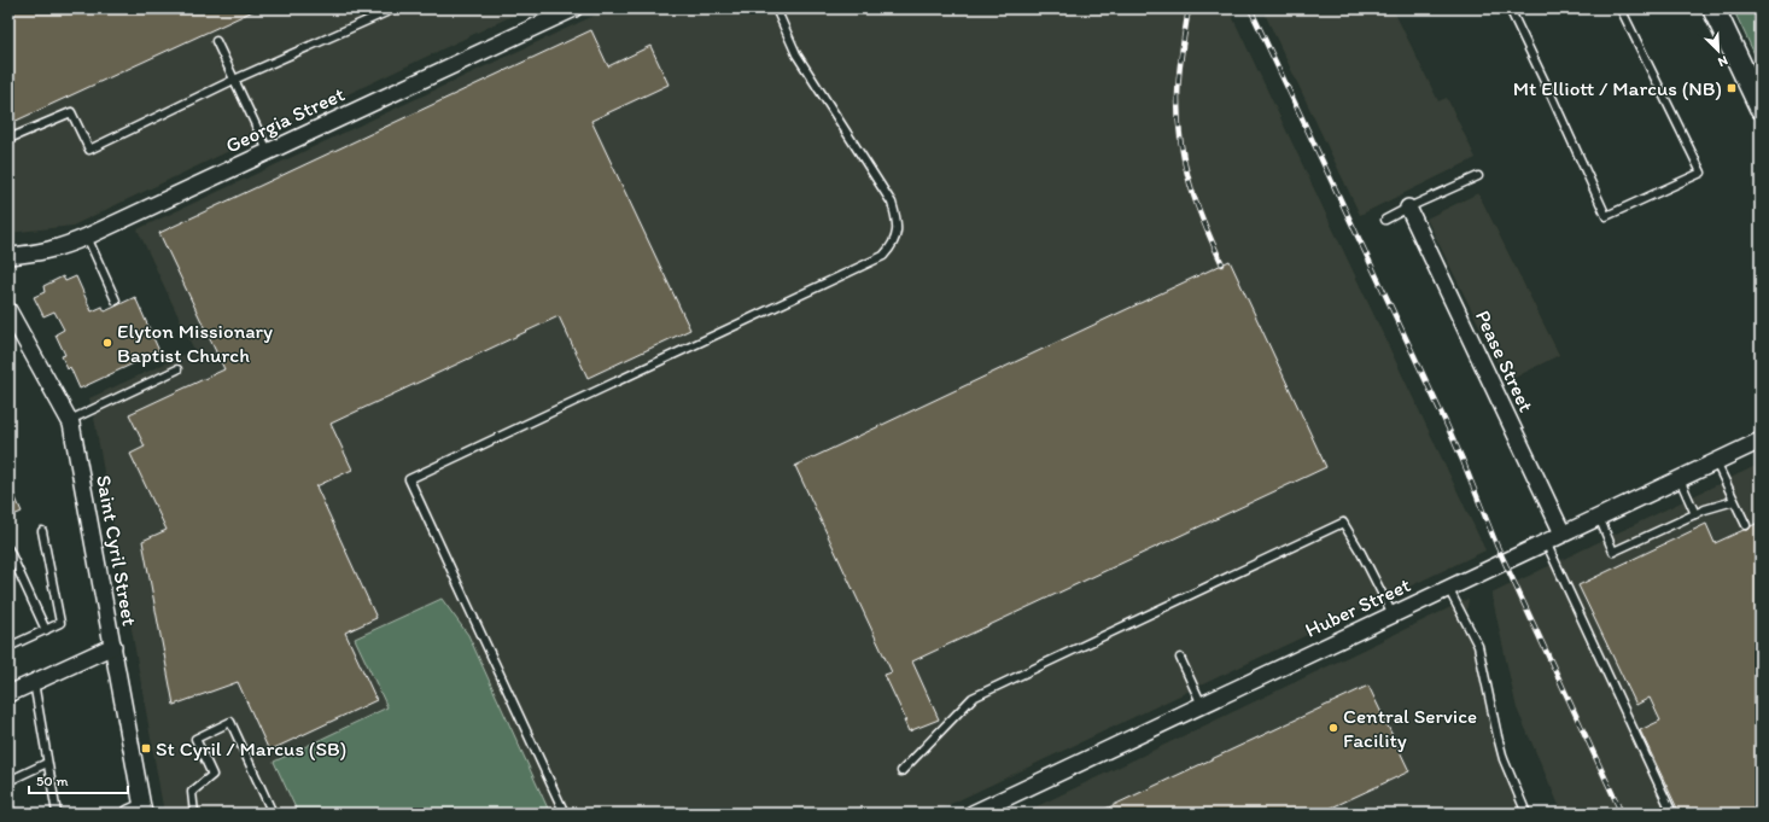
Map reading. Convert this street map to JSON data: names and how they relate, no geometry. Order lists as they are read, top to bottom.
{
  "streets": {
    "street": [
      "Georgia Street",
      "Pease Street",
      "Saint Cyril Street",
      "Huber Street"
    ]
  },
  "crossings": [
    ["Pease Street", "Huber Street"]
  ],
  "places": {
    "transit": ["Mt Elliott / Marcus (NB)", "St Cyril / Marcus (SB)"],
    "other": ["Elyton Missionary Baptist Church", "Central Service Facility"]
  },
  "scale_bar": "50 m",
  "north": "bottom right"
}
